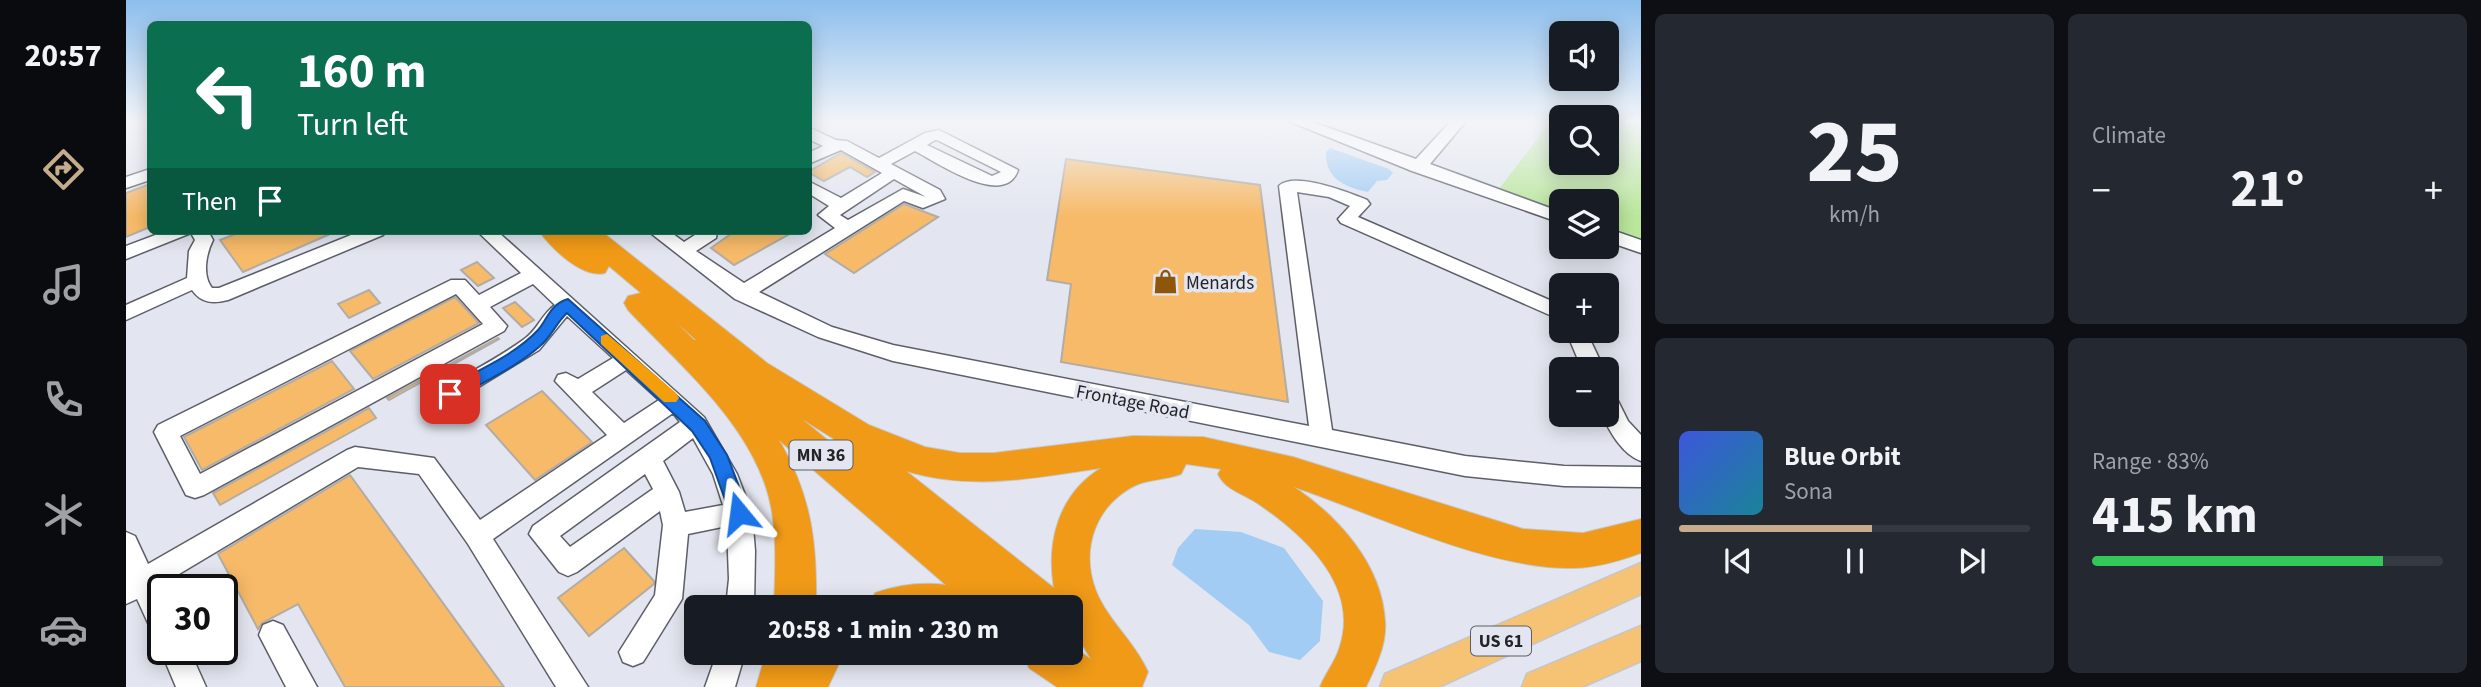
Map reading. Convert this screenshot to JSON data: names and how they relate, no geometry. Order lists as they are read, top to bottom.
{
  "streets": {
    "highway": ["MN 36"],
    "main road": ["US 61"],
    "street": ["Frontage Road"]
  },
  "places": {
    "shop": ["Menards"]
  },
  "page": {
    "tabs": "20:57",
    "tile": [
      ["25", "km/h"],
      "Climate",
      ["Range · 83%", "415 km"]
    ],
    "map_buttons": ["+", "−"],
    "turn": ["160 m", "Turn left"],
    "heat": ["−", "21°", "+"],
    "then": "Then",
    "song": ["Blue Orbit", "Sona"],
    "limit": "30",
    "trip": "20:58 · 1 min · 230 m"
  }
}
